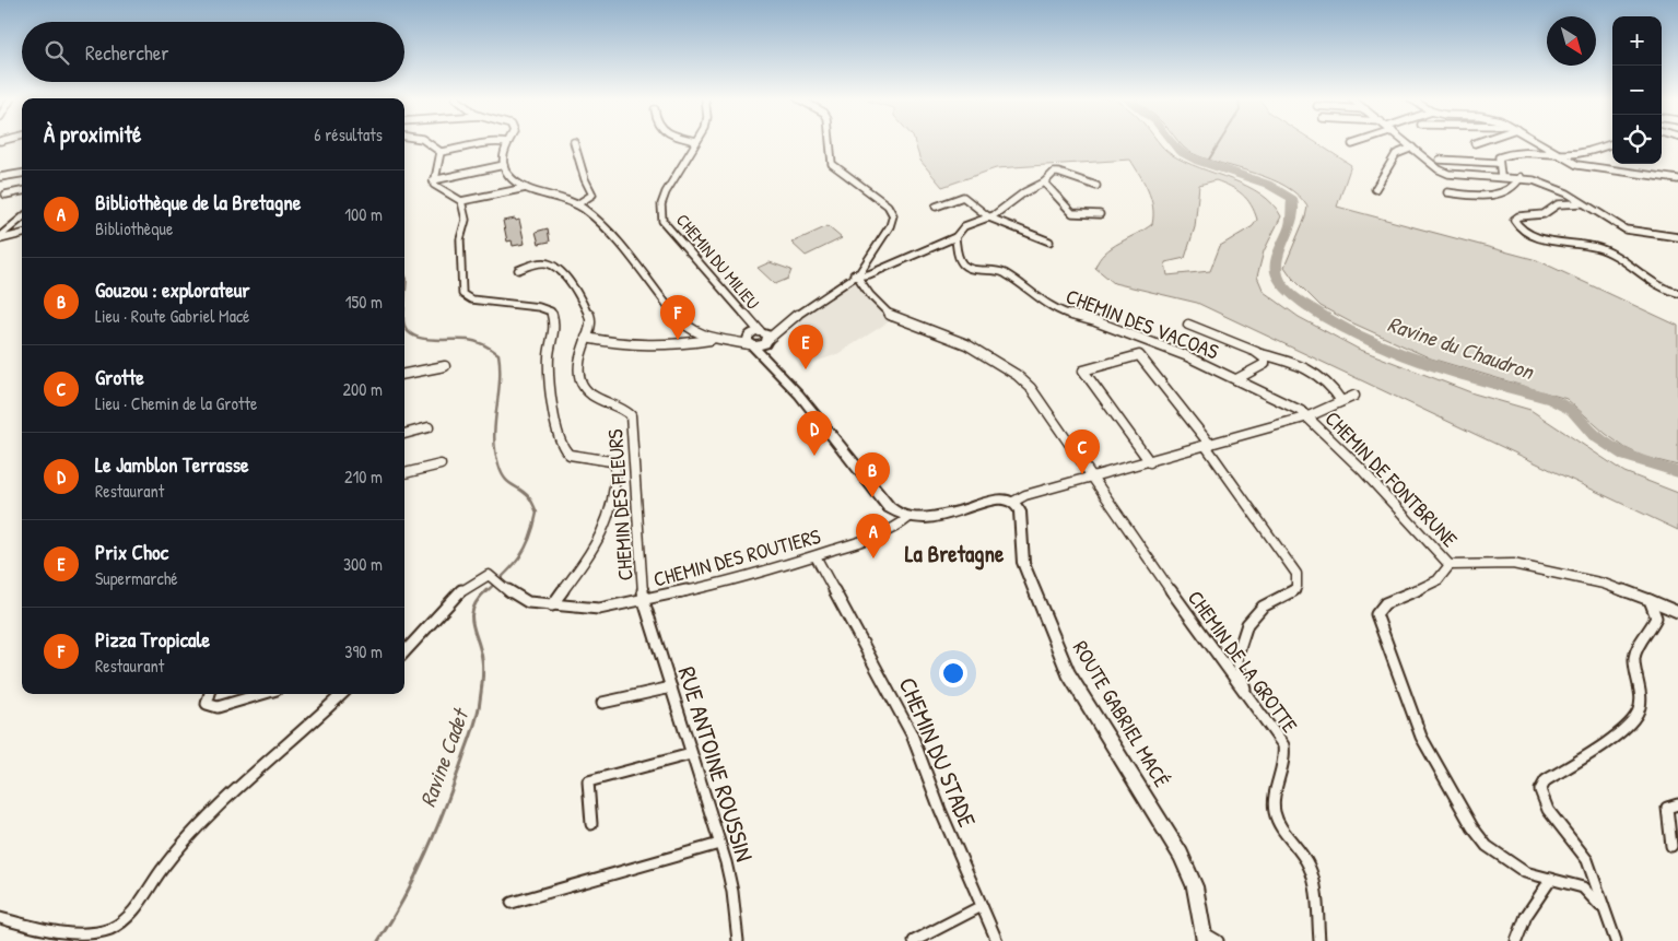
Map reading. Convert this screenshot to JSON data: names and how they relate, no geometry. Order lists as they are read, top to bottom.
{
  "streets": {
    "main road": ["ROUTE GABRIEL MACÉ"],
    "street": [
      "CHEMIN DU MILIEU",
      "CHEMIN DES VACOAS",
      "CHEMIN DE FONTBRUNE",
      "CHEMIN DES FLEURS",
      "CHEMIN DES ROUTIERS",
      "CHEMIN DE LA GROTTE",
      "CHEMIN DU STADE",
      "RUE ANTOINE ROUSSIN"
    ]
  },
  "crossings": [
    ["CHEMIN DES VACOAS", "CHEMIN DE FONTBRUNE"],
    ["CHEMIN DE FONTBRUNE", "CHEMIN DE LA GROTTE"],
    ["CHEMIN DES FLEURS", "CHEMIN DES ROUTIERS"],
    ["CHEMIN DES FLEURS", "RUE ANTOINE ROUSSIN"],
    ["CHEMIN DES ROUTIERS", "CHEMIN DU STADE"],
    ["CHEMIN DES ROUTIERS", "RUE ANTOINE ROUSSIN"]
  ],
  "districts": ["La Bretagne"],
  "water": ["Ravine du Chaudron", "Ravine Cadet"],
  "north": "bottom right",
  "page": {
    "map_buttons": ["+", "−"],
    "search": "Rechercher",
    "heading": ["À proximité", "6 résultats"],
    "list": [
      {
        "mark": "A",
        "name": "Bibliothèque de la Bretagne",
        "note": "Bibliothèque",
        "value": "100 m"
      },
      {
        "mark": "B",
        "name": "Gouzou : explorateur",
        "note": "Lieu · Route Gabriel Macé",
        "value": "150 m"
      },
      {
        "mark": "C",
        "name": "Grotte",
        "note": "Lieu · Chemin de la Grotte",
        "value": "200 m"
      },
      {
        "mark": "D",
        "name": "Le Jamblon Terrasse",
        "note": "Restaurant",
        "value": "210 m"
      },
      {
        "mark": "E",
        "name": "Prix Choc",
        "note": "Supermarché",
        "value": "300 m"
      },
      {
        "mark": "F",
        "name": "Pizza Tropicale",
        "note": "Restaurant",
        "value": "390 m"
      }
    ],
    "pins": [
      "F",
      "E",
      "D",
      "C",
      "B",
      "A"
    ]
  }
}
